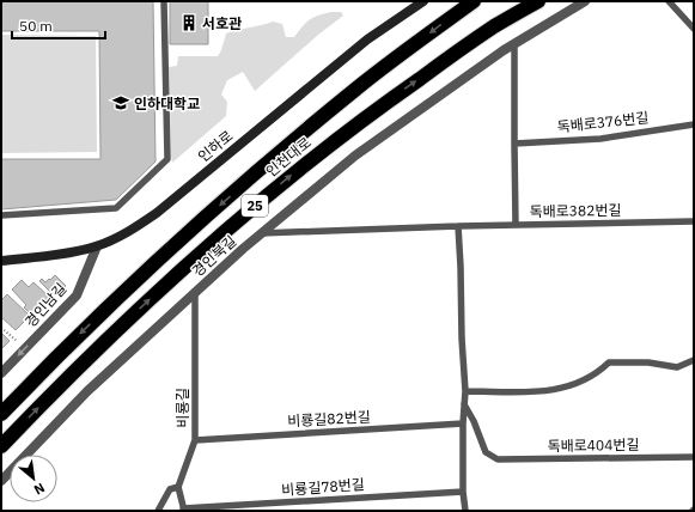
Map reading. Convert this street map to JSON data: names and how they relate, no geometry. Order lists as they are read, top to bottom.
{
  "streets": {
    "highway": ["인천대로", "25"],
    "main road": ["인하로"],
    "street": ["경인북길", "경인남길"],
    "lane": [
      "독배로376번길",
      "독배로382번길",
      "비룡길",
      "비룡길82번길",
      "독배로404번길",
      "비룡길78번길"
    ]
  },
  "crossings": [
    ["인하로", "경인남길"],
    ["독배로382번길", "경인북길"],
    ["경인북길", "비룡길"],
    ["비룡길", "비룡길82번길"],
    ["비룡길", "비룡길78번길"]
  ],
  "places": {
    "building": ["서호관"],
    "school or university": ["인하대학교"]
  },
  "scale_bar": "50 m",
  "north": "bottom right"
}
